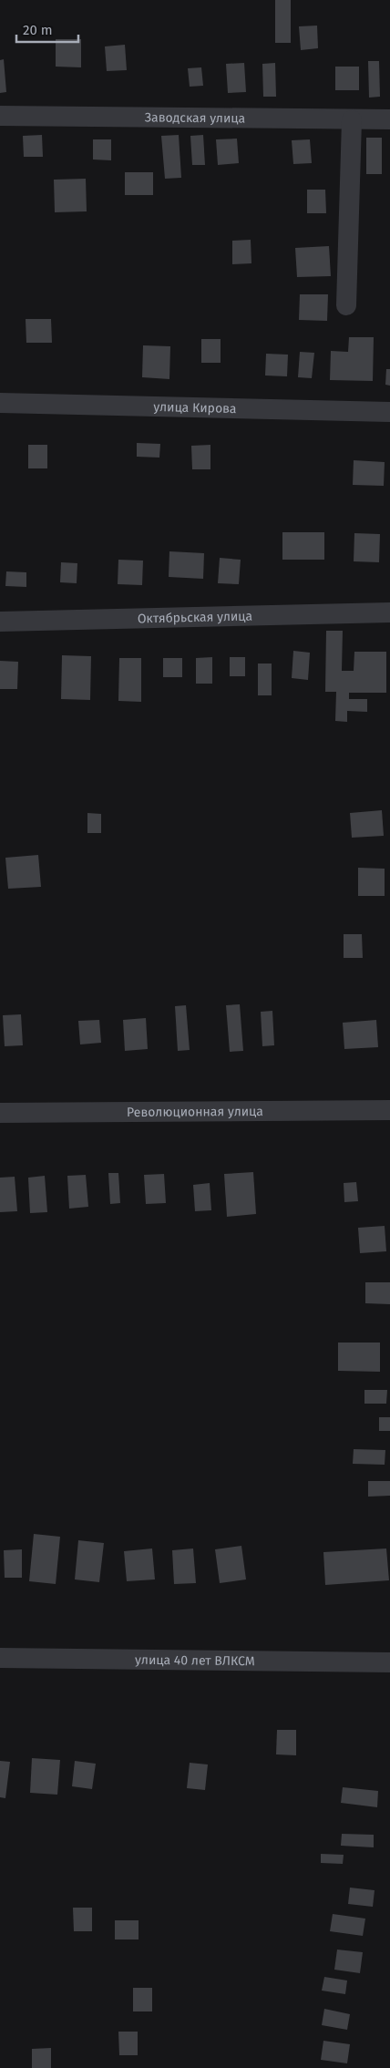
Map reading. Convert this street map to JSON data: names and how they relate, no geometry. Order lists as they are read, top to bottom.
{
  "streets": {
    "street": [
      "Заводская улица",
      "улица Кирова",
      "Октябрьская улица",
      "Революционная улица",
      "улица 40 лет ВЛКСМ"
    ]
  },
  "scale_bar": "20 m"
}
